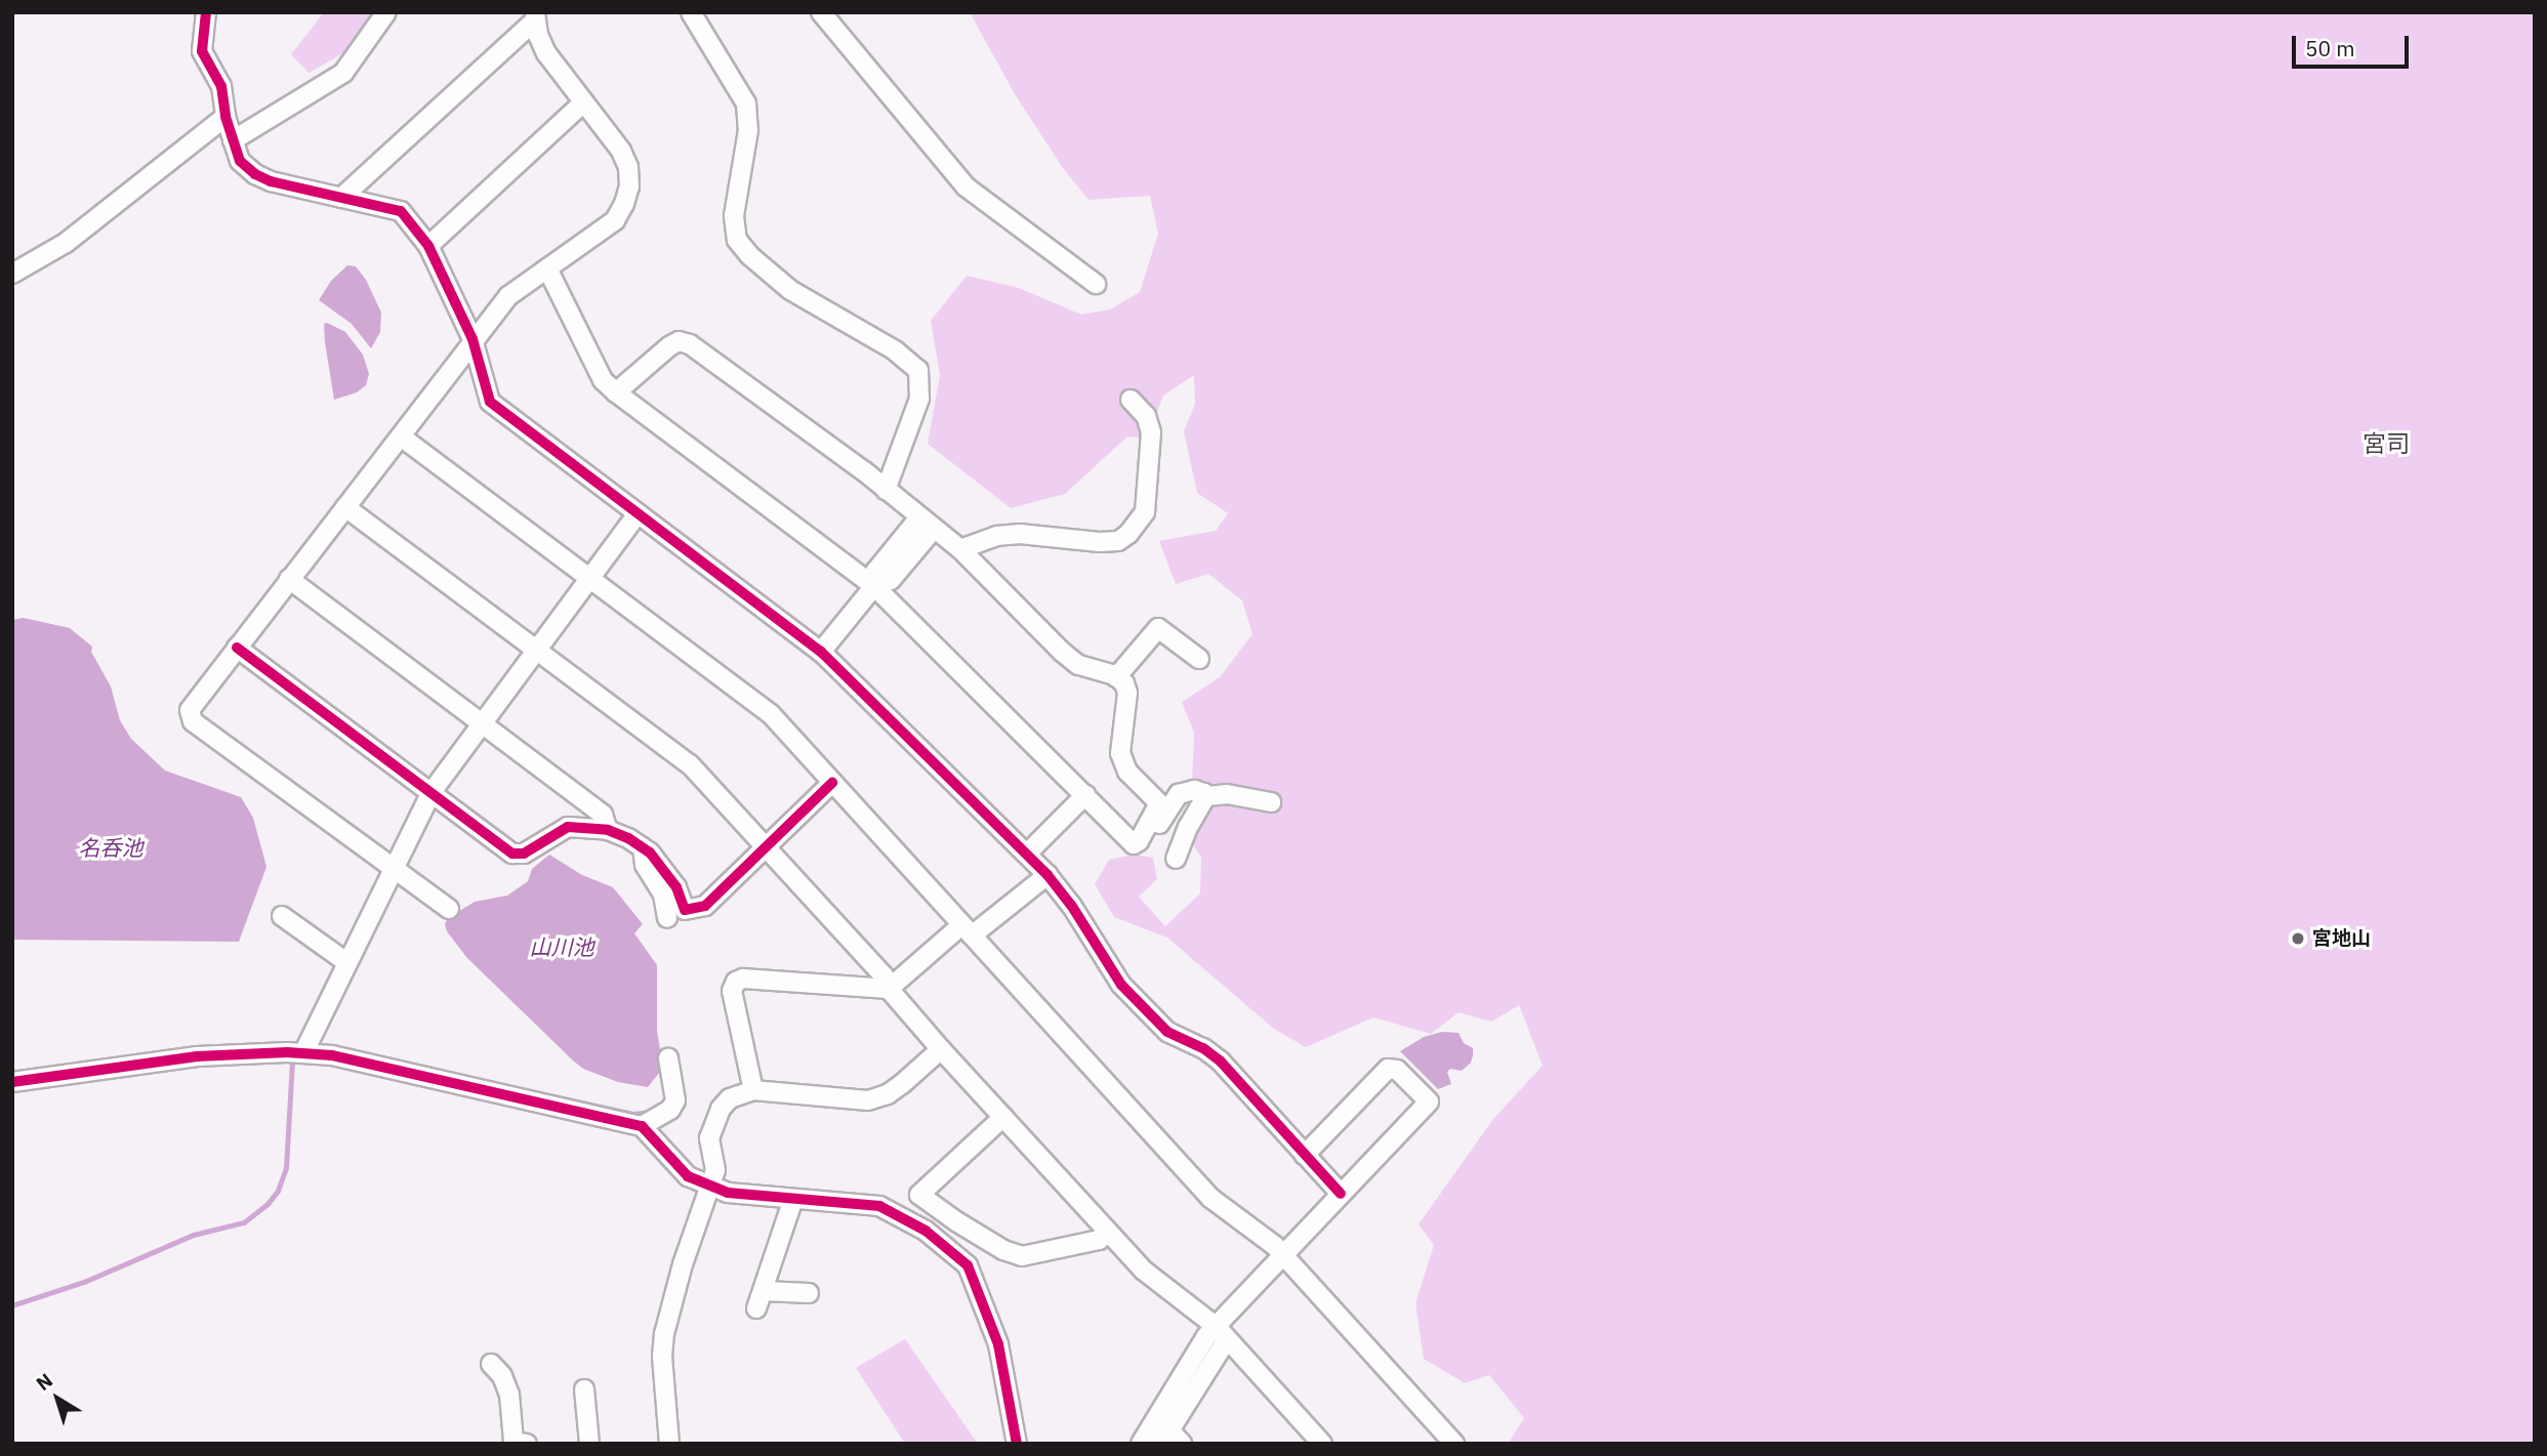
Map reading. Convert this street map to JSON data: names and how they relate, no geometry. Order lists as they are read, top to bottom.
{
  "districts": ["宮司"],
  "water": ["名呑池", "山川池"],
  "places": ["宮地山"],
  "scale_bar": "50 m",
  "north": "top left"
}
